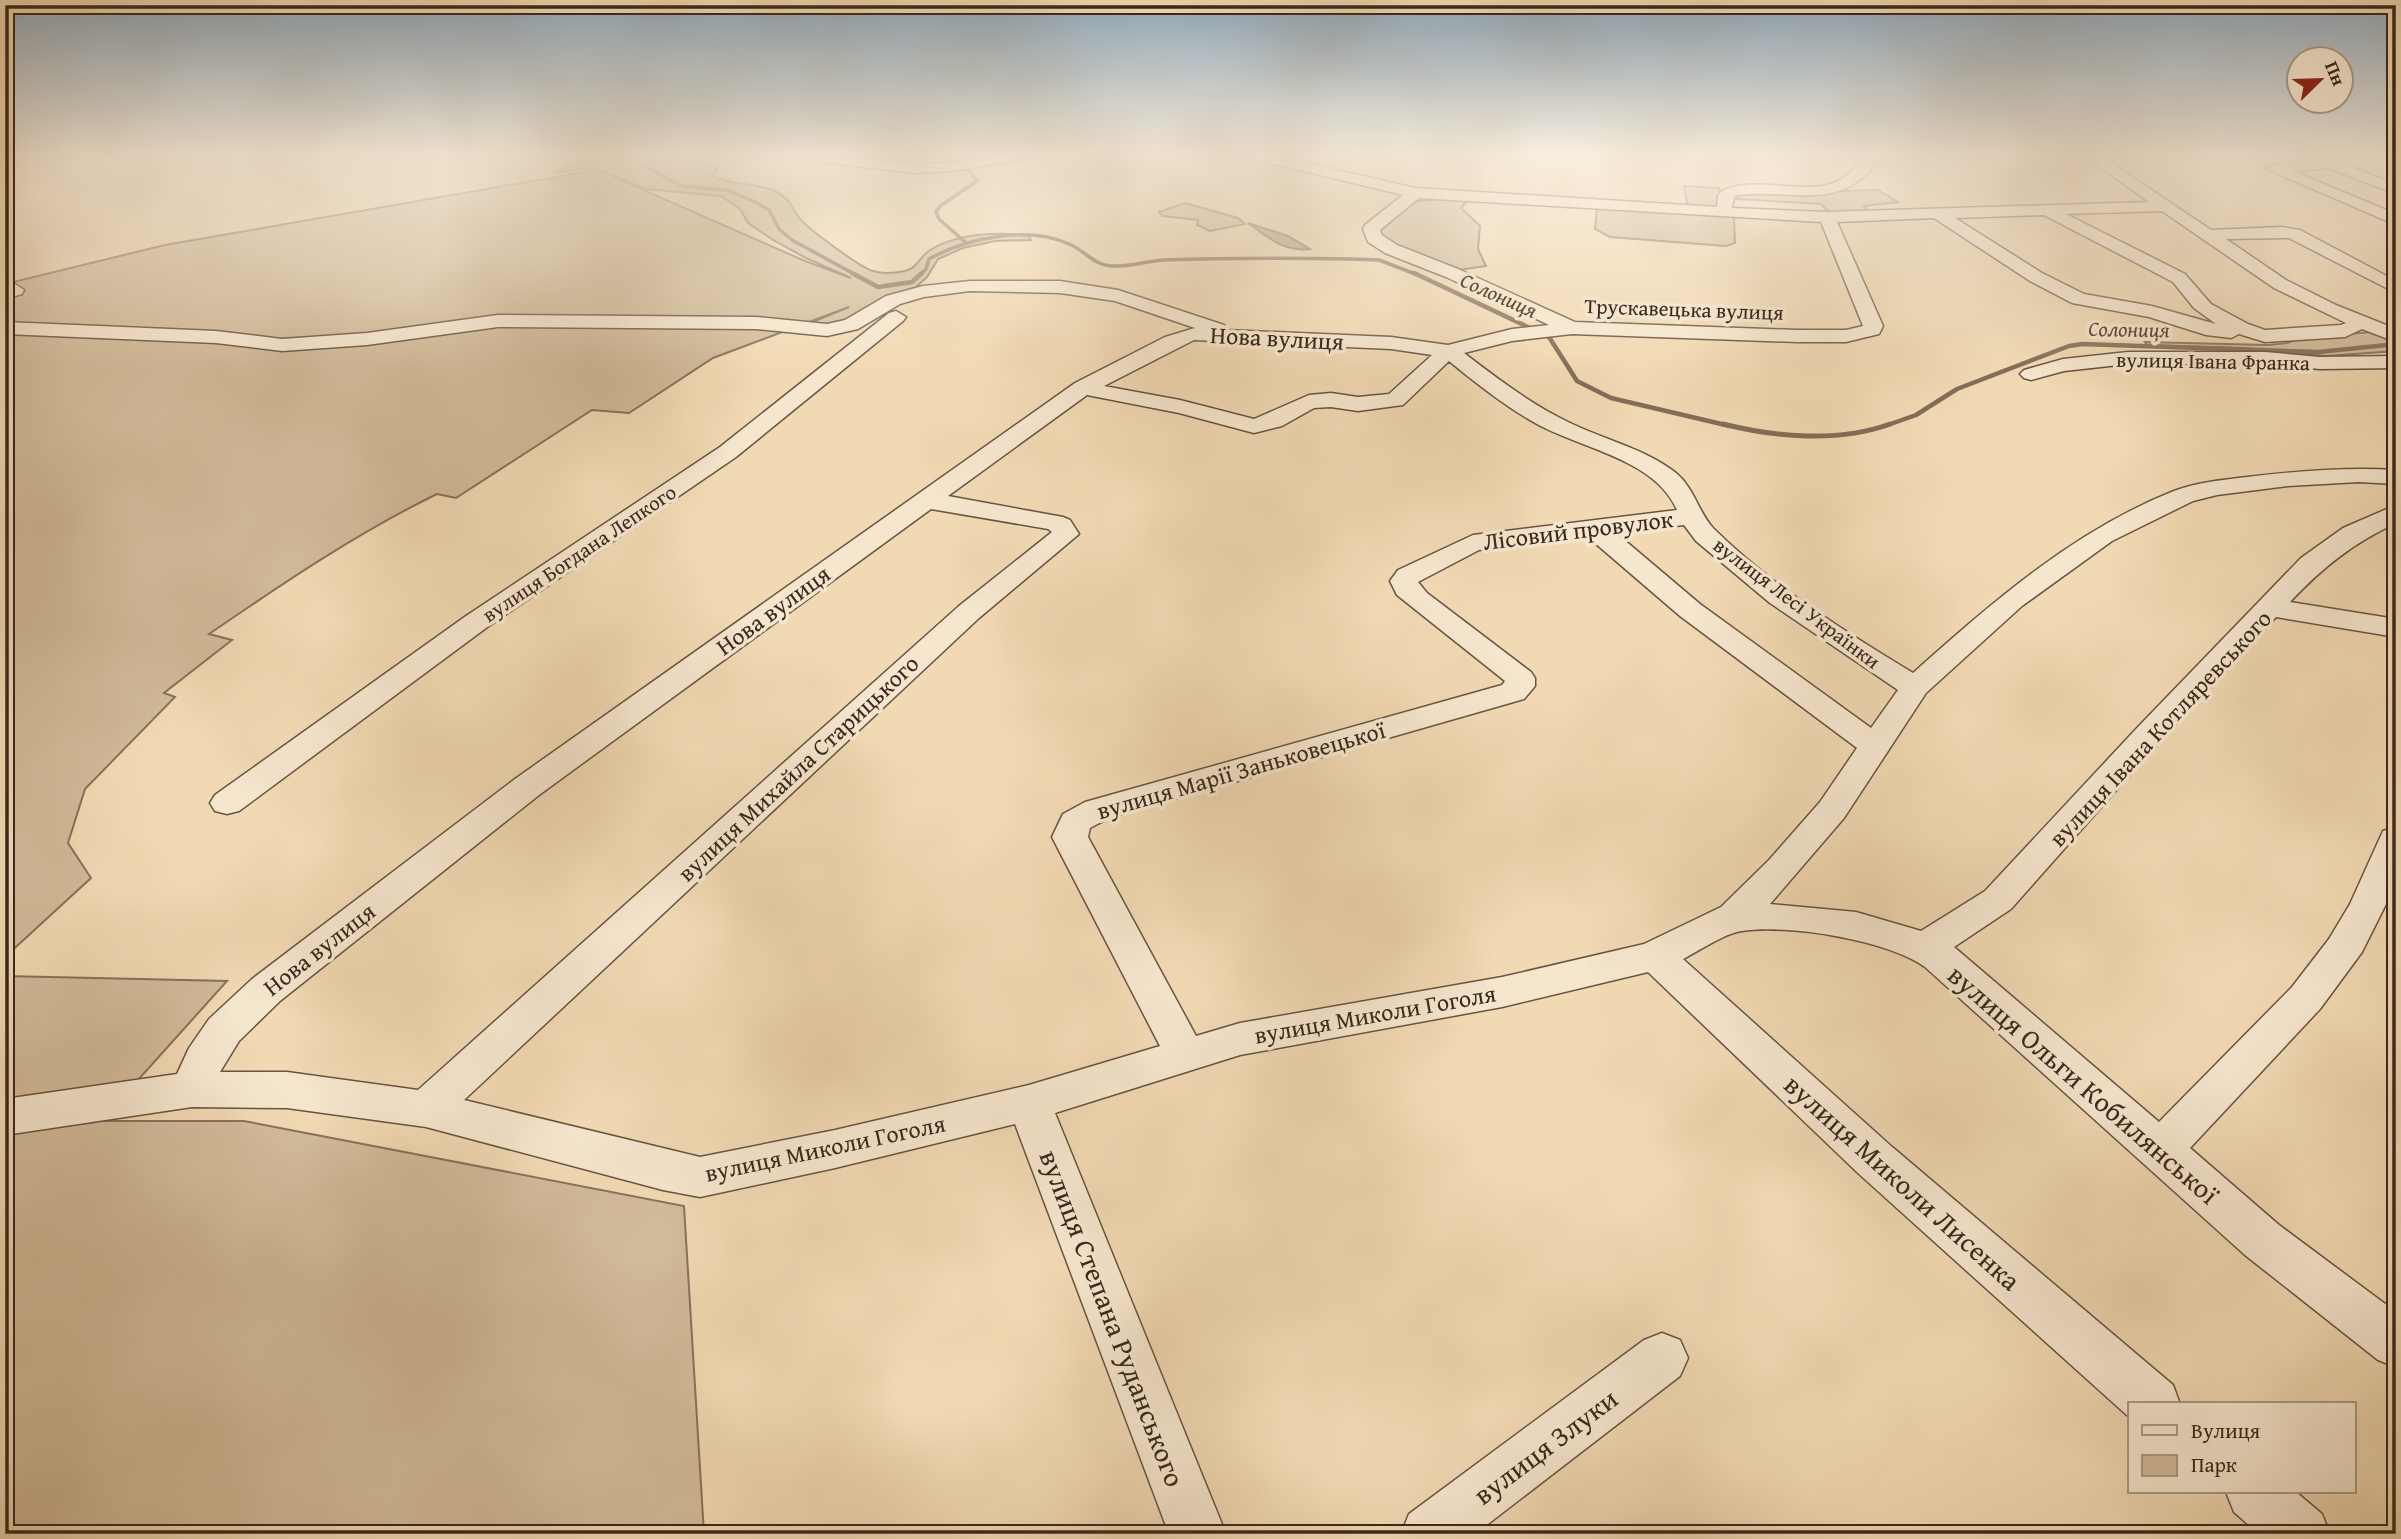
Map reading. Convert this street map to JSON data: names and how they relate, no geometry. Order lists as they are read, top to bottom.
{
  "streets": {
    "street": [
      "Трускавецька вулиця",
      "Нова вулиця",
      "вулиця Івана Франка",
      "Лісовий провулок",
      "вулиця Богдана Лепкого",
      "вулиця Лесі Українки",
      "вулиця Івана Котляревського",
      "вулиця Михайла Старицького",
      "вулиця Марії Заньковецької",
      "вулиця Миколи Гоголя",
      "вулиця Ольги Кобилянської",
      "вулиця Миколи Лисенка",
      "вулиця Степана Руданського",
      "вулиця Злуки"
    ]
  },
  "crossings": [
    ["Нова вулиця", "вулиця Лесі Українки"],
    ["Нова вулиця", "вулиця Михайла Старицького"],
    ["Нова вулиця", "вулиця Миколи Гоголя"],
    ["Лісовий провулок", "вулиця Лесі Українки"],
    ["Лісовий провулок", "вулиця Марії Заньковецької"],
    ["вулиця Лесі Українки", "вулиця Миколи Гоголя"],
    ["вулиця Івана Котляревського", "вулиця Ольги Кобилянської"],
    ["вулиця Михайла Старицького", "вулиця Миколи Гоголя"],
    ["вулиця Марії Заньковецької", "вулиця Миколи Гоголя"],
    ["вулиця Миколи Гоголя", "вулиця Ольги Кобилянської"],
    ["вулиця Миколи Гоголя", "вулиця Миколи Лисенка"],
    ["вулиця Миколи Гоголя", "вулиця Степана Руданського"]
  ],
  "water": ["Солониця"],
  "legend": ["Вулиця", "Парк"],
  "north": "top right"
}
